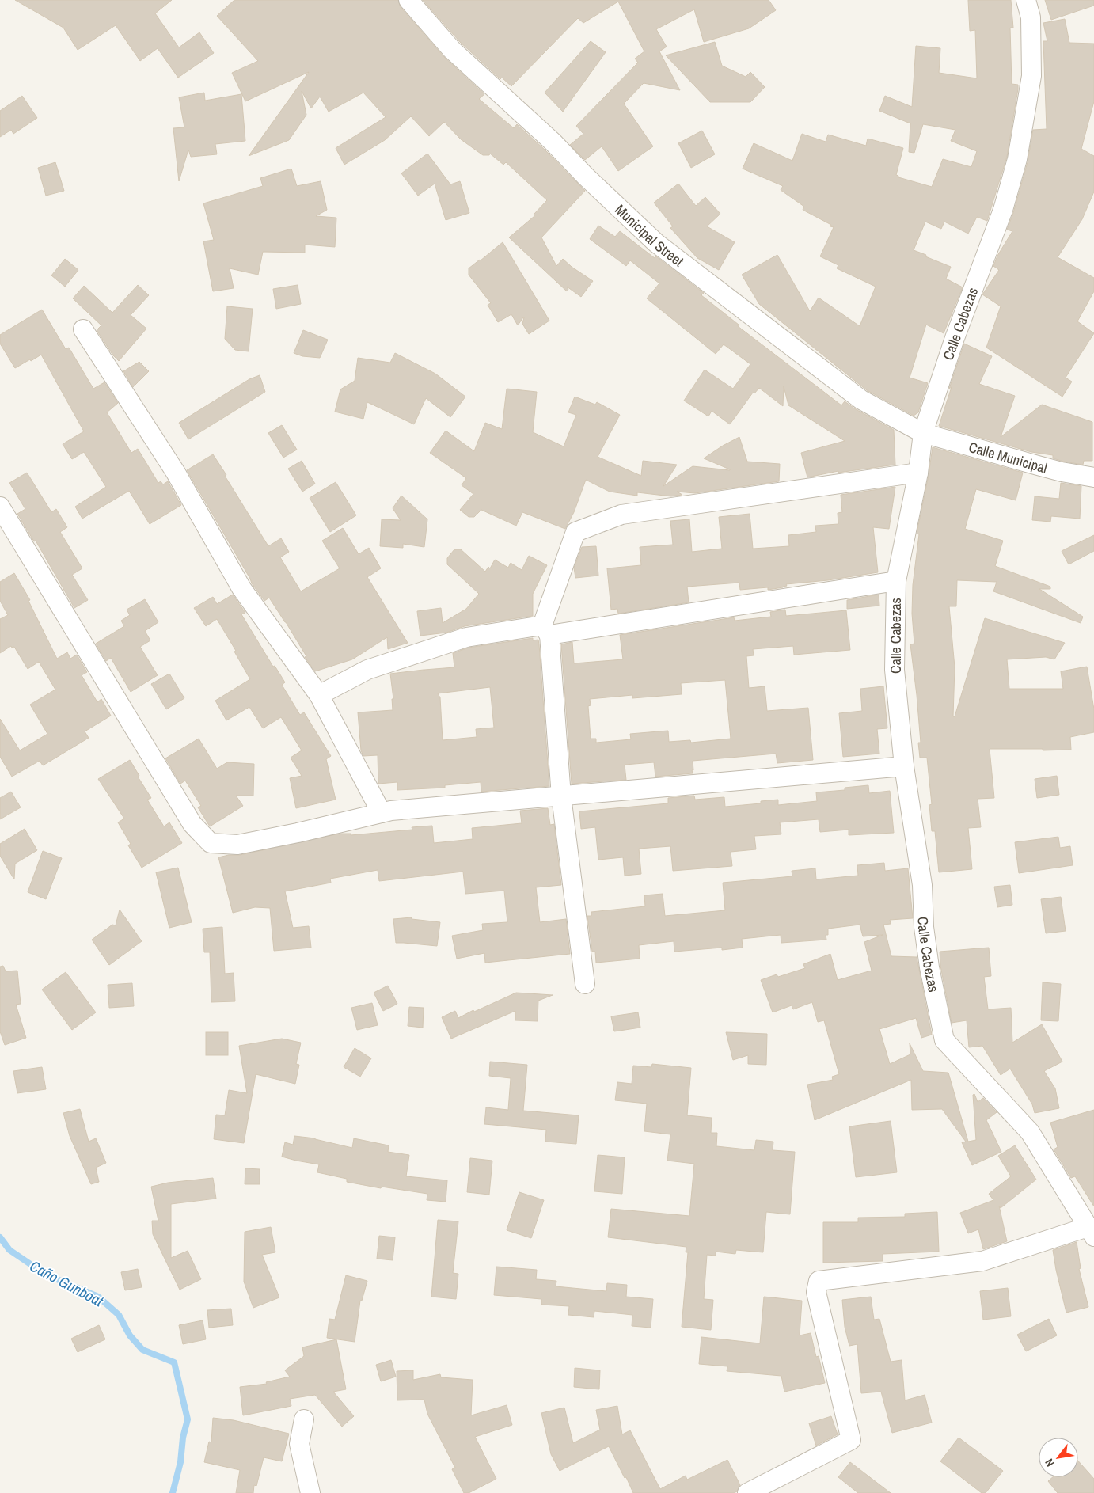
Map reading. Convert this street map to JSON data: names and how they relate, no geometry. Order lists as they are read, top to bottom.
{
  "streets": {
    "street": ["Municipal Street", "Calle Cabezas", "Calle Municipal"]
  },
  "crossings": [
    ["Municipal Street", "Calle Cabezas"],
    ["Municipal Street", "Calle Municipal"],
    ["Calle Cabezas", "Calle Municipal"]
  ],
  "water": ["Caño Gunboat"],
  "north": "bottom left"
}
